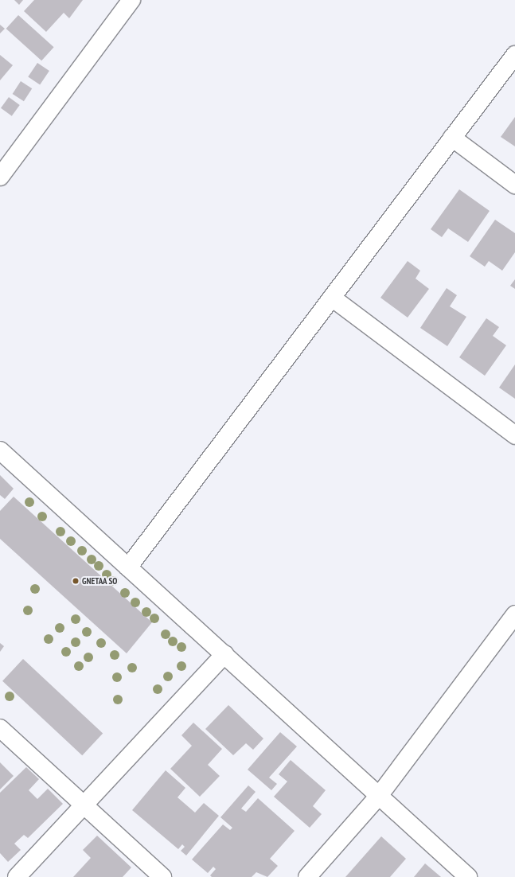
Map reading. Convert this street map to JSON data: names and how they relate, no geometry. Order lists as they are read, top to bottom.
{
  "places": ["GNETAA SO"]
}
